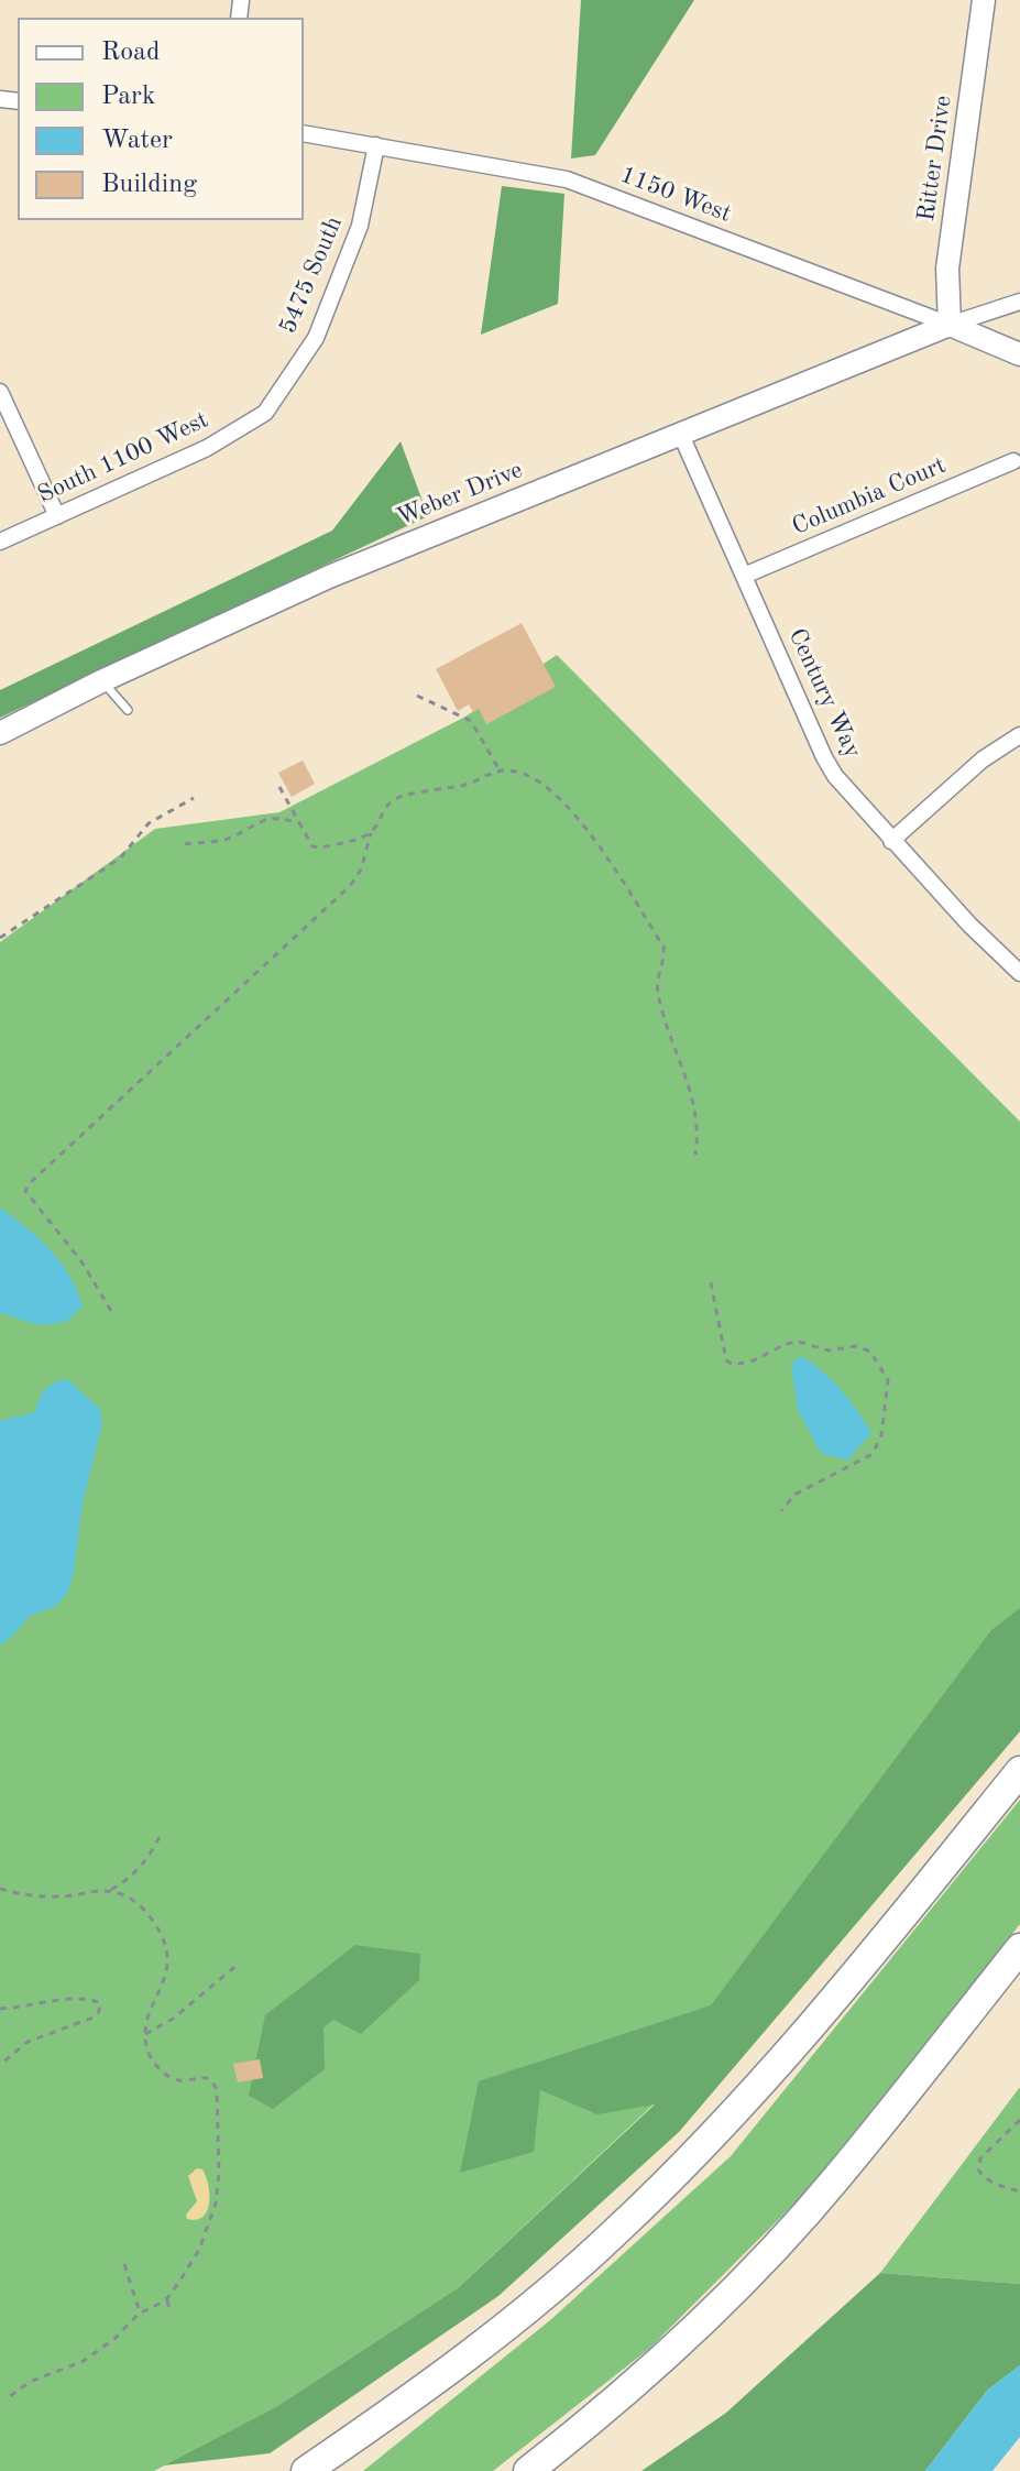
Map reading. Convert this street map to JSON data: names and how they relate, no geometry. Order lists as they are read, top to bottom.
{
  "streets": {
    "street": [
      "Ritter Drive",
      "1150 West",
      "5475 South",
      "South 1100 West",
      "Weber Drive",
      "Columbia Court",
      "Century Way"
    ]
  },
  "crossings": [
    ["Ritter Drive", "1150 West"],
    ["Ritter Drive", "Weber Drive"],
    ["1150 West", "5475 South"],
    ["1150 West", "Weber Drive"],
    ["5475 South", "South 1100 West"],
    ["Weber Drive", "Century Way"],
    ["Columbia Court", "Century Way"]
  ],
  "legend": [
    "Road",
    "Park",
    "Water",
    "Building"
  ]
}
